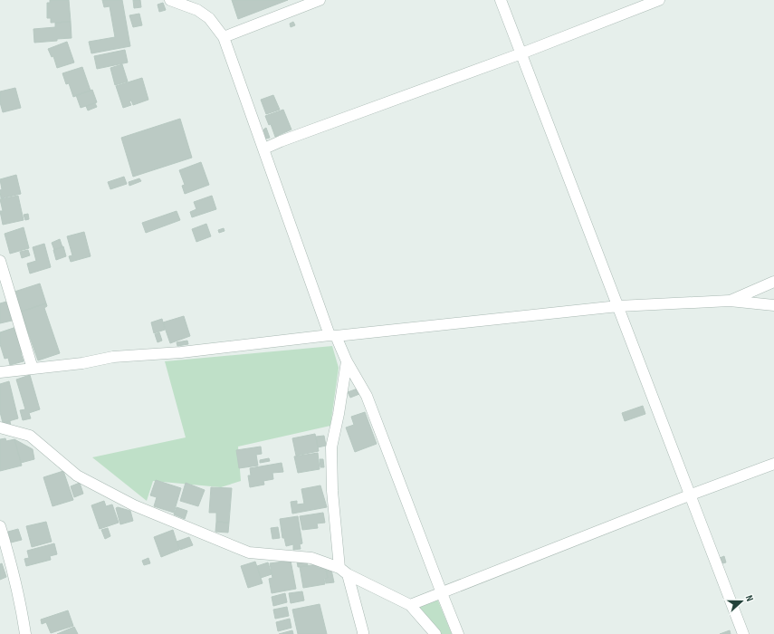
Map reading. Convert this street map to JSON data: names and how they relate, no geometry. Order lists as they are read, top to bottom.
{
  "north": "right"
}
